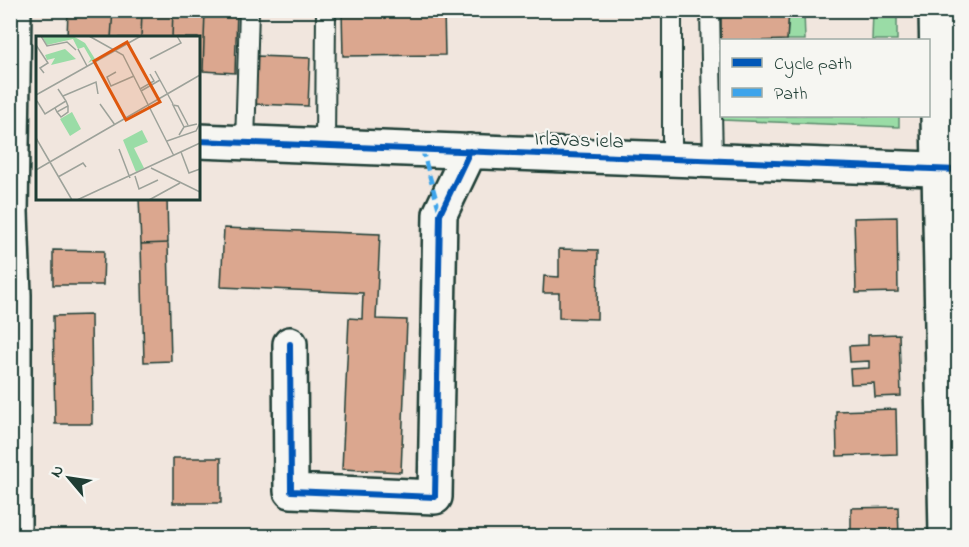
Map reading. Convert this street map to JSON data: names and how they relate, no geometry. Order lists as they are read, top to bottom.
{
  "streets": {
    "street": ["Irlavas iela"]
  },
  "legend": ["Cycle path", "Path"],
  "north": "top left"
}
